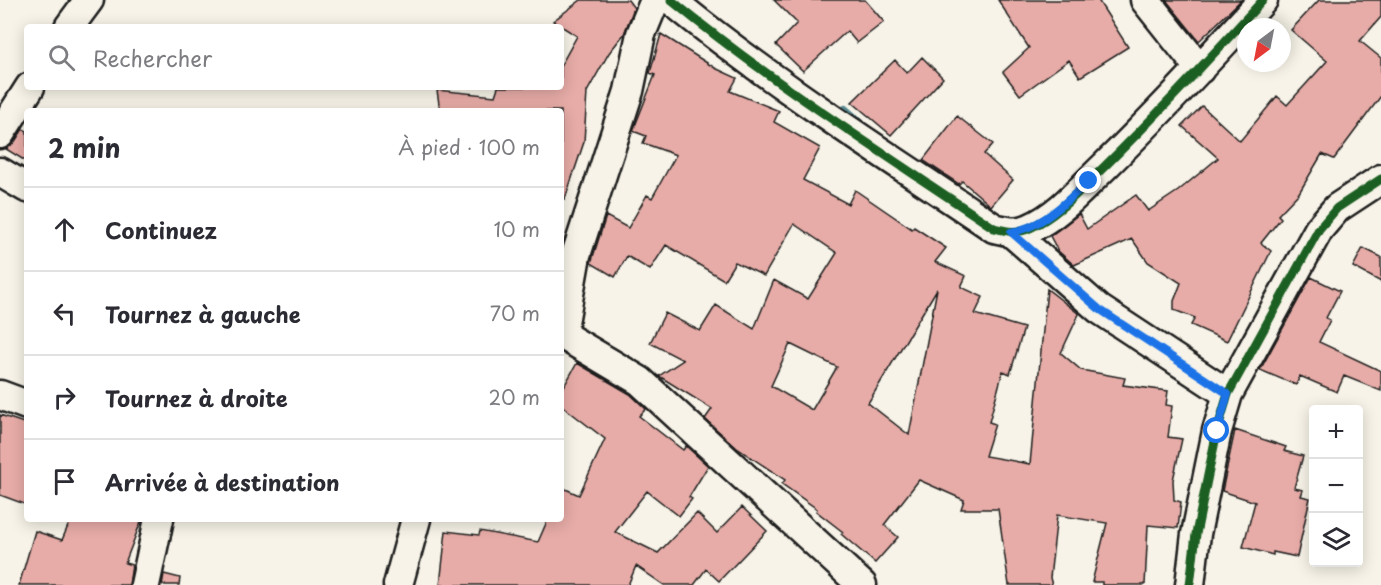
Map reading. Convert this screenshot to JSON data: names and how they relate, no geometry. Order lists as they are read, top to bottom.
{
  "north": "bottom left",
  "page": {
    "search": "Rechercher",
    "heading": ["2 min", "À pied · 100 m"],
    "list": [
      ["Continuez", "10 m"],
      ["Tournez à gauche", "70 m"],
      ["Tournez à droite", "20 m"],
      "Arrivée à destination"
    ],
    "map_buttons": ["+", "−"]
  }
}
